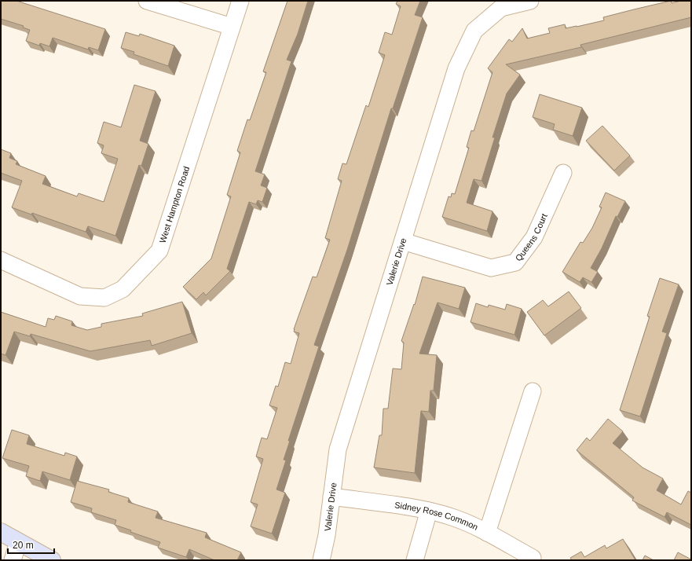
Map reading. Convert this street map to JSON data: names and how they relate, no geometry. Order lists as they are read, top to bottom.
{
  "streets": {
    "street": [
      "West Hampton Road",
      "Queens Court",
      "Valerie Drive",
      "Sidney Rose Common"
    ]
  },
  "crossings": [
    ["Queens Court", "Valerie Drive"],
    ["Valerie Drive", "Sidney Rose Common"]
  ],
  "scale_bar": "20 m"
}
